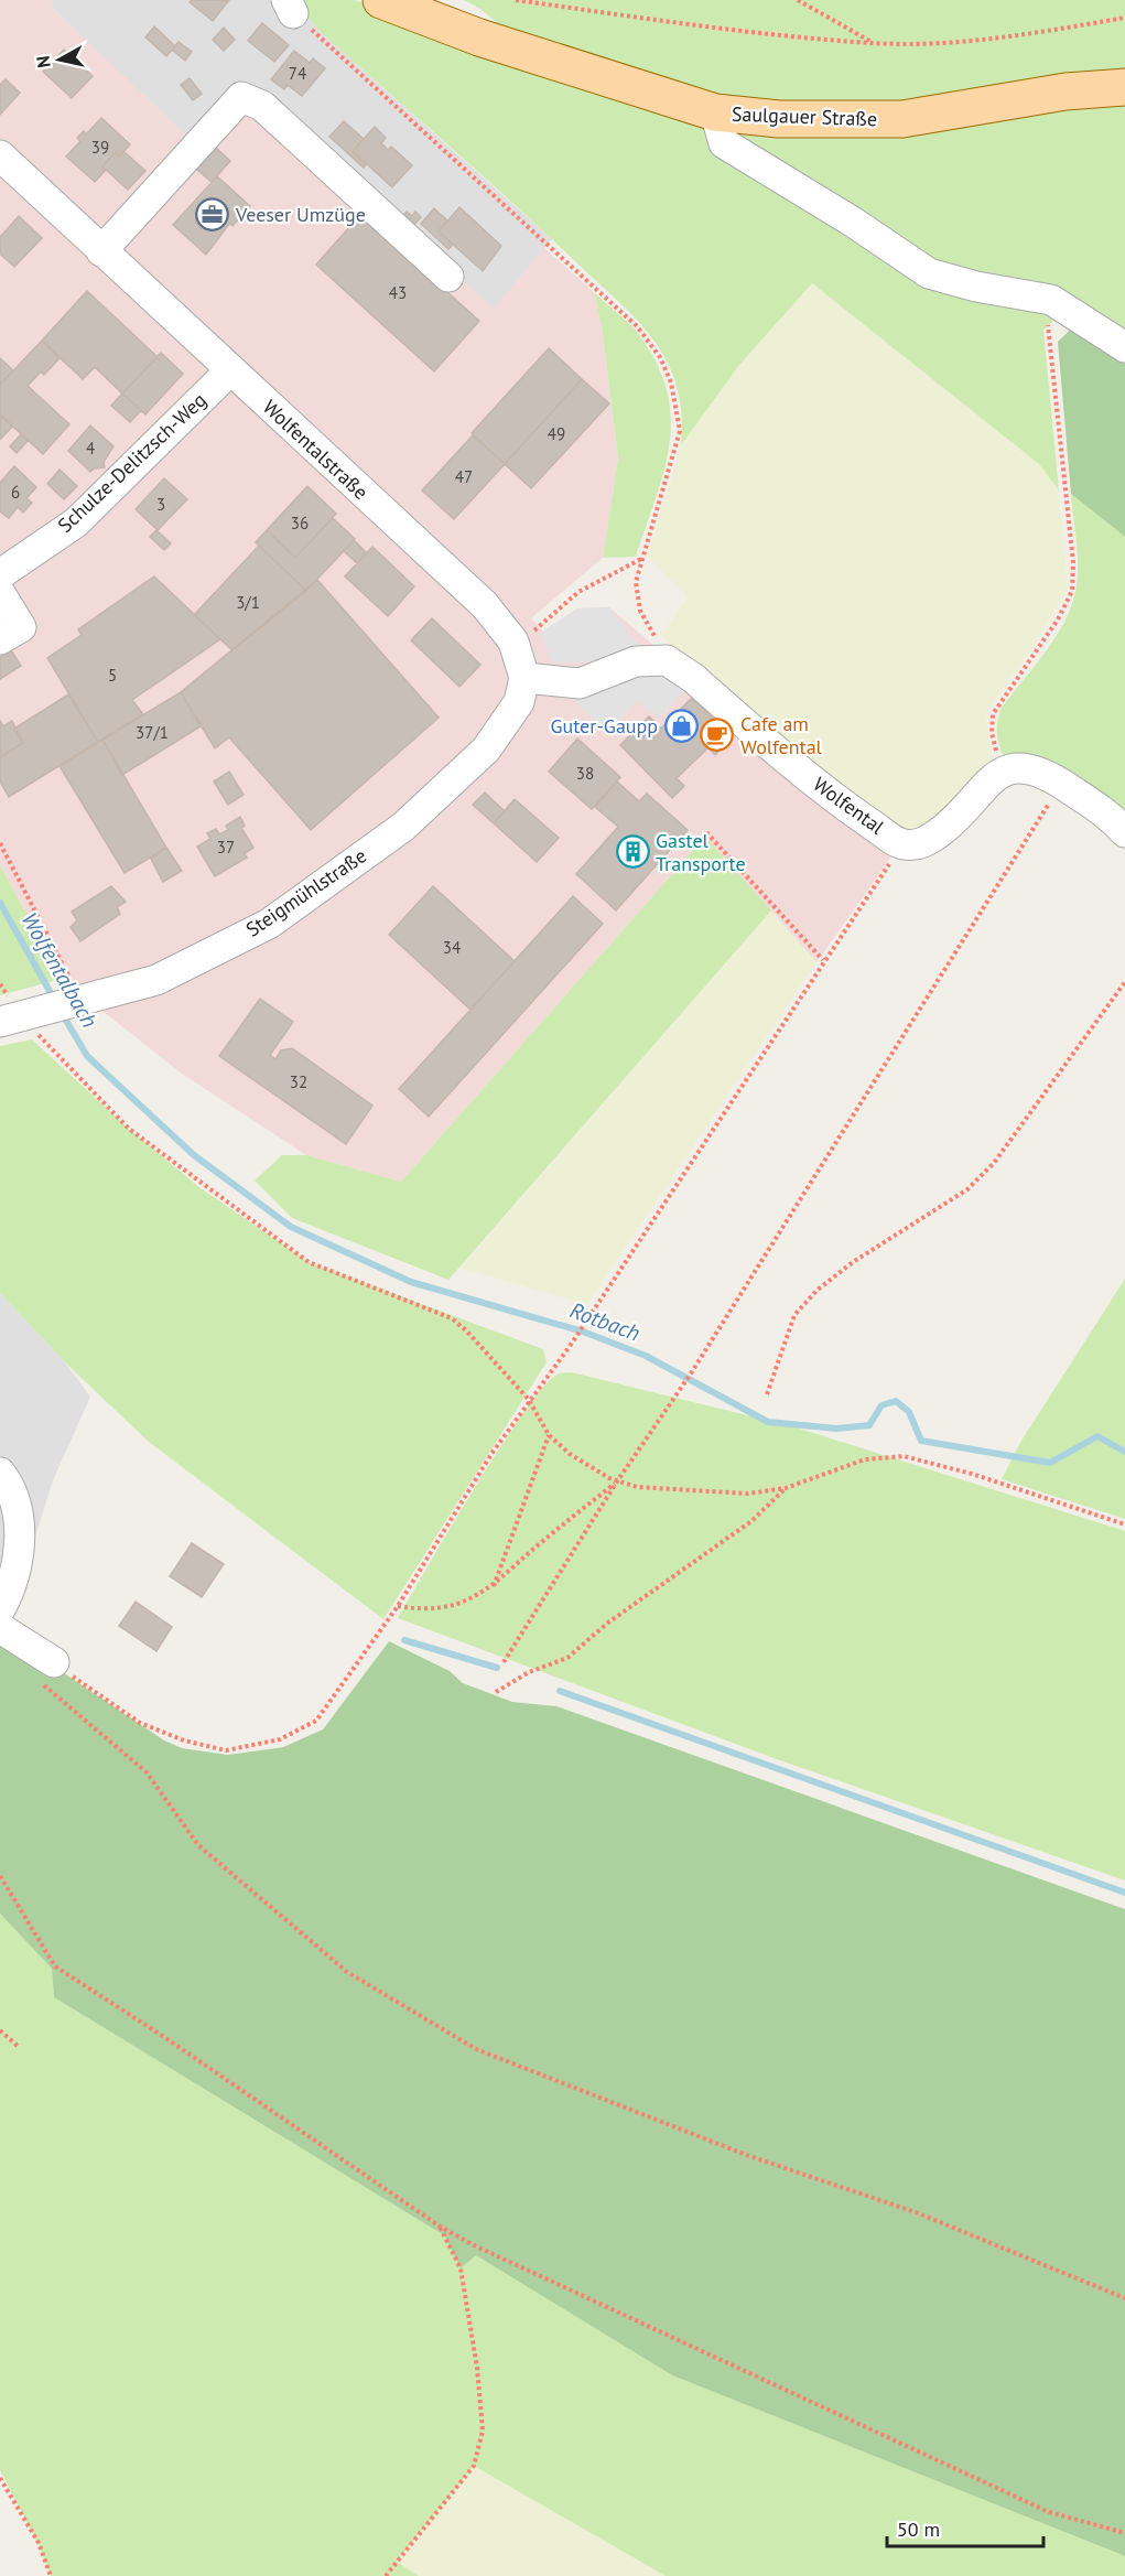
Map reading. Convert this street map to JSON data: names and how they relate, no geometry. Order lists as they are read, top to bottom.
{
  "streets": {
    "main road": ["Saulgauer Straße"],
    "street": [
      "Wolfentalstraße",
      "Schulze-Delitzsch-Weg",
      "Wolfental",
      "Steigmühlstraße"
    ]
  },
  "crossings": [
    ["Wolfentalstraße", "Schulze-Delitzsch-Weg"],
    ["Wolfentalstraße", "Steigmühlstraße"]
  ],
  "water": ["Wolfentalbach", "Rotbach"],
  "places": {
    "office": ["Veeser Umzüge"],
    "shop": ["Guter-Gaupp"],
    "cafe": ["Cafe am Wolfental"],
    "building": ["Gastel Transporte"]
  },
  "house_numbers": [
    "74",
    "39",
    "43",
    "49",
    "4",
    "47",
    "6",
    "3",
    "36",
    "3/1",
    "5",
    "37/1",
    "38",
    "37",
    "34",
    "32"
  ],
  "scale_bar": "50 m",
  "north": "left"
}
